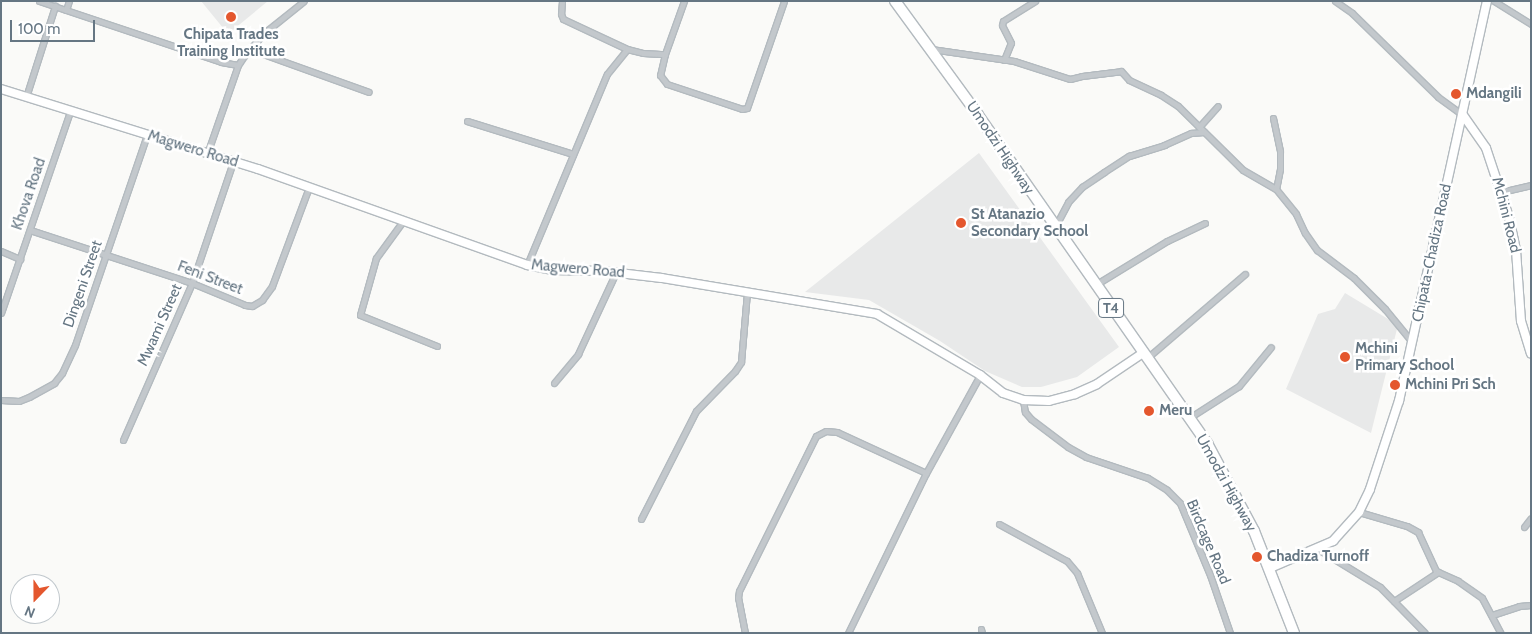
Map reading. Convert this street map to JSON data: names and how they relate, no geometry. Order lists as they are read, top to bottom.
{
  "streets": {
    "highway": ["Umodzi Highway", "T4"],
    "street": [
      "Magwero Road",
      "Khova Road",
      "Mchini Road",
      "Chipata-Chadiza Road",
      "Feni Street",
      "Dingeni Street",
      "Mwami Street",
      "Birdcage Road"
    ]
  },
  "crossings": [
    ["Umodzi Highway", "Magwero Road"],
    ["Umodzi Highway", "Chipata-Chadiza Road"],
    ["Magwero Road", "Khova Road"],
    ["Magwero Road", "Feni Street"],
    ["Magwero Road", "Dingeni Street"],
    ["Magwero Road", "Mwami Street"],
    ["Magwero Road", "Birdcage Road"],
    ["Khova Road", "Feni Street"],
    ["Mchini Road", "Chipata-Chadiza Road"],
    ["Feni Street", "Dingeni Street"],
    ["Feni Street", "Mwami Street"]
  ],
  "places": [
    "Chipata Trades Training Institute",
    "Mdangili",
    "St Atanazio Secondary School",
    "Mchini Primary School",
    "Mchini Pri Sch",
    "Meru",
    "Chadiza Turnoff"
  ],
  "scale_bar": "100 m",
  "north": "bottom"
}
